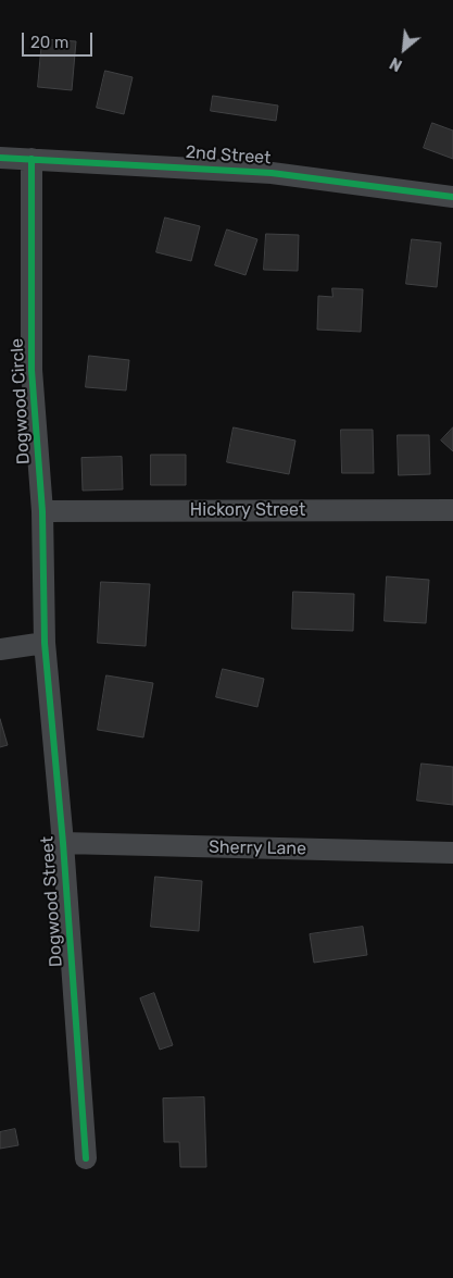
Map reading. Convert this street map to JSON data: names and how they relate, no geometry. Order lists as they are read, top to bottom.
{
  "streets": {
    "street": [
      "2nd Street",
      "Dogwood Circle",
      "Hickory Street",
      "Sherry Lane",
      "Dogwood Street"
    ]
  },
  "crossings": [
    ["2nd Street", "Dogwood Circle"],
    ["Dogwood Circle", "Hickory Street"],
    ["Dogwood Circle", "Dogwood Street"],
    ["Sherry Lane", "Dogwood Street"]
  ],
  "scale_bar": "20 m",
  "north": "bottom left"
}
